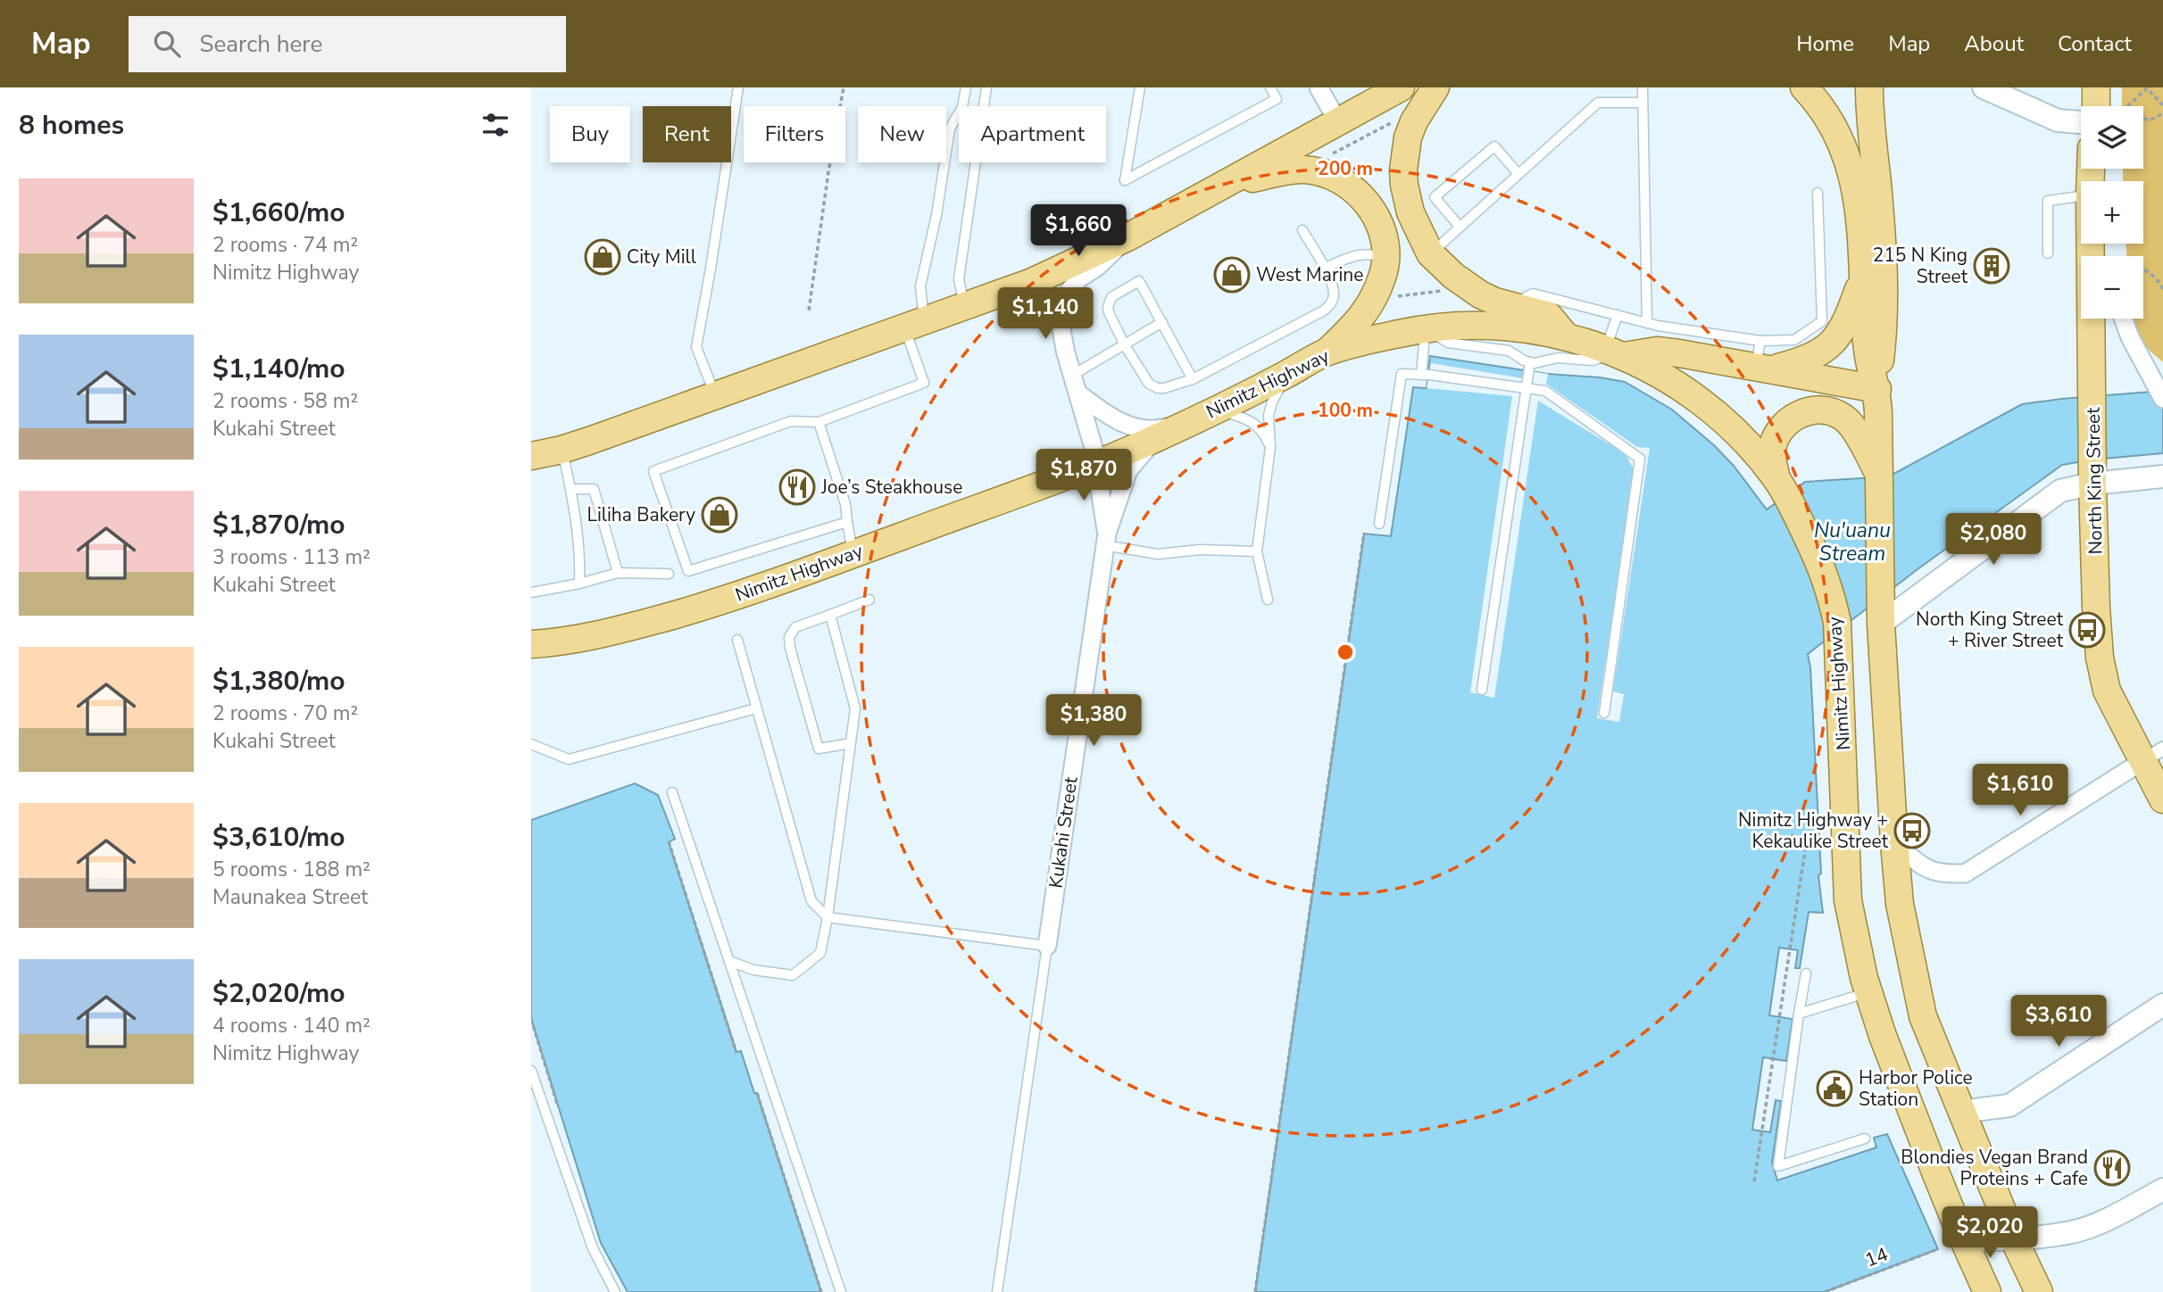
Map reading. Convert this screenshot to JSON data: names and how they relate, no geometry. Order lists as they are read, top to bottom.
{
  "streets": {
    "main road": ["Nimitz Highway", "North King Street"],
    "street": ["Kukahi Street"],
    "path": ["14"]
  },
  "crossings": [
    ["Nimitz Highway", "Kukahi Street"]
  ],
  "water": ["Nu'uanu Stream"],
  "places": {
    "shop": ["City Mill", "West Marine", "Liliha Bakery"],
    "building": ["215 N King Street"],
    "restaurant": ["Joe’s Steakhouse", "Blondies Vegan Brand Proteins + Cafe"],
    "bus stop": ["North King Street + River Street", "Nimitz Highway + Kekaulike Street"],
    "public building": ["Harbor Police Station"]
  },
  "page": {
    "header": "Map",
    "search": "Search here",
    "nav": [
      "Home",
      "Map",
      "About",
      "Contact"
    ],
    "heading": "8 homes",
    "map_buttons": ["+", "−"],
    "chip": [
      "Buy",
      "Rent",
      "Filters",
      "New",
      "Apartment"
    ],
    "list": [
      {
        "name": "$1,660/mo",
        "note": "2 rooms · 74 m² · Nimitz Highway"
      },
      {
        "name": "$1,140/mo",
        "note": "2 rooms · 58 m² · Kukahi Street"
      },
      {
        "name": "$1,870/mo",
        "note": "3 rooms · 113 m² · Kukahi Street"
      },
      {
        "name": "$1,380/mo",
        "note": "2 rooms · 70 m² · Kukahi Street"
      },
      {
        "name": "$3,610/mo",
        "note": "5 rooms · 188 m² · Maunakea Street"
      },
      {
        "name": "$2,020/mo",
        "note": "4 rooms · 140 m² · Nimitz Highway"
      }
    ],
    "price": [
      "$1,660",
      "$1,140",
      "$1,870",
      "$2,080",
      "$1,380",
      "$1,610",
      "$3,610",
      "$2,020"
    ]
  },
  "rings": ["200 m", "100 m"]
}
